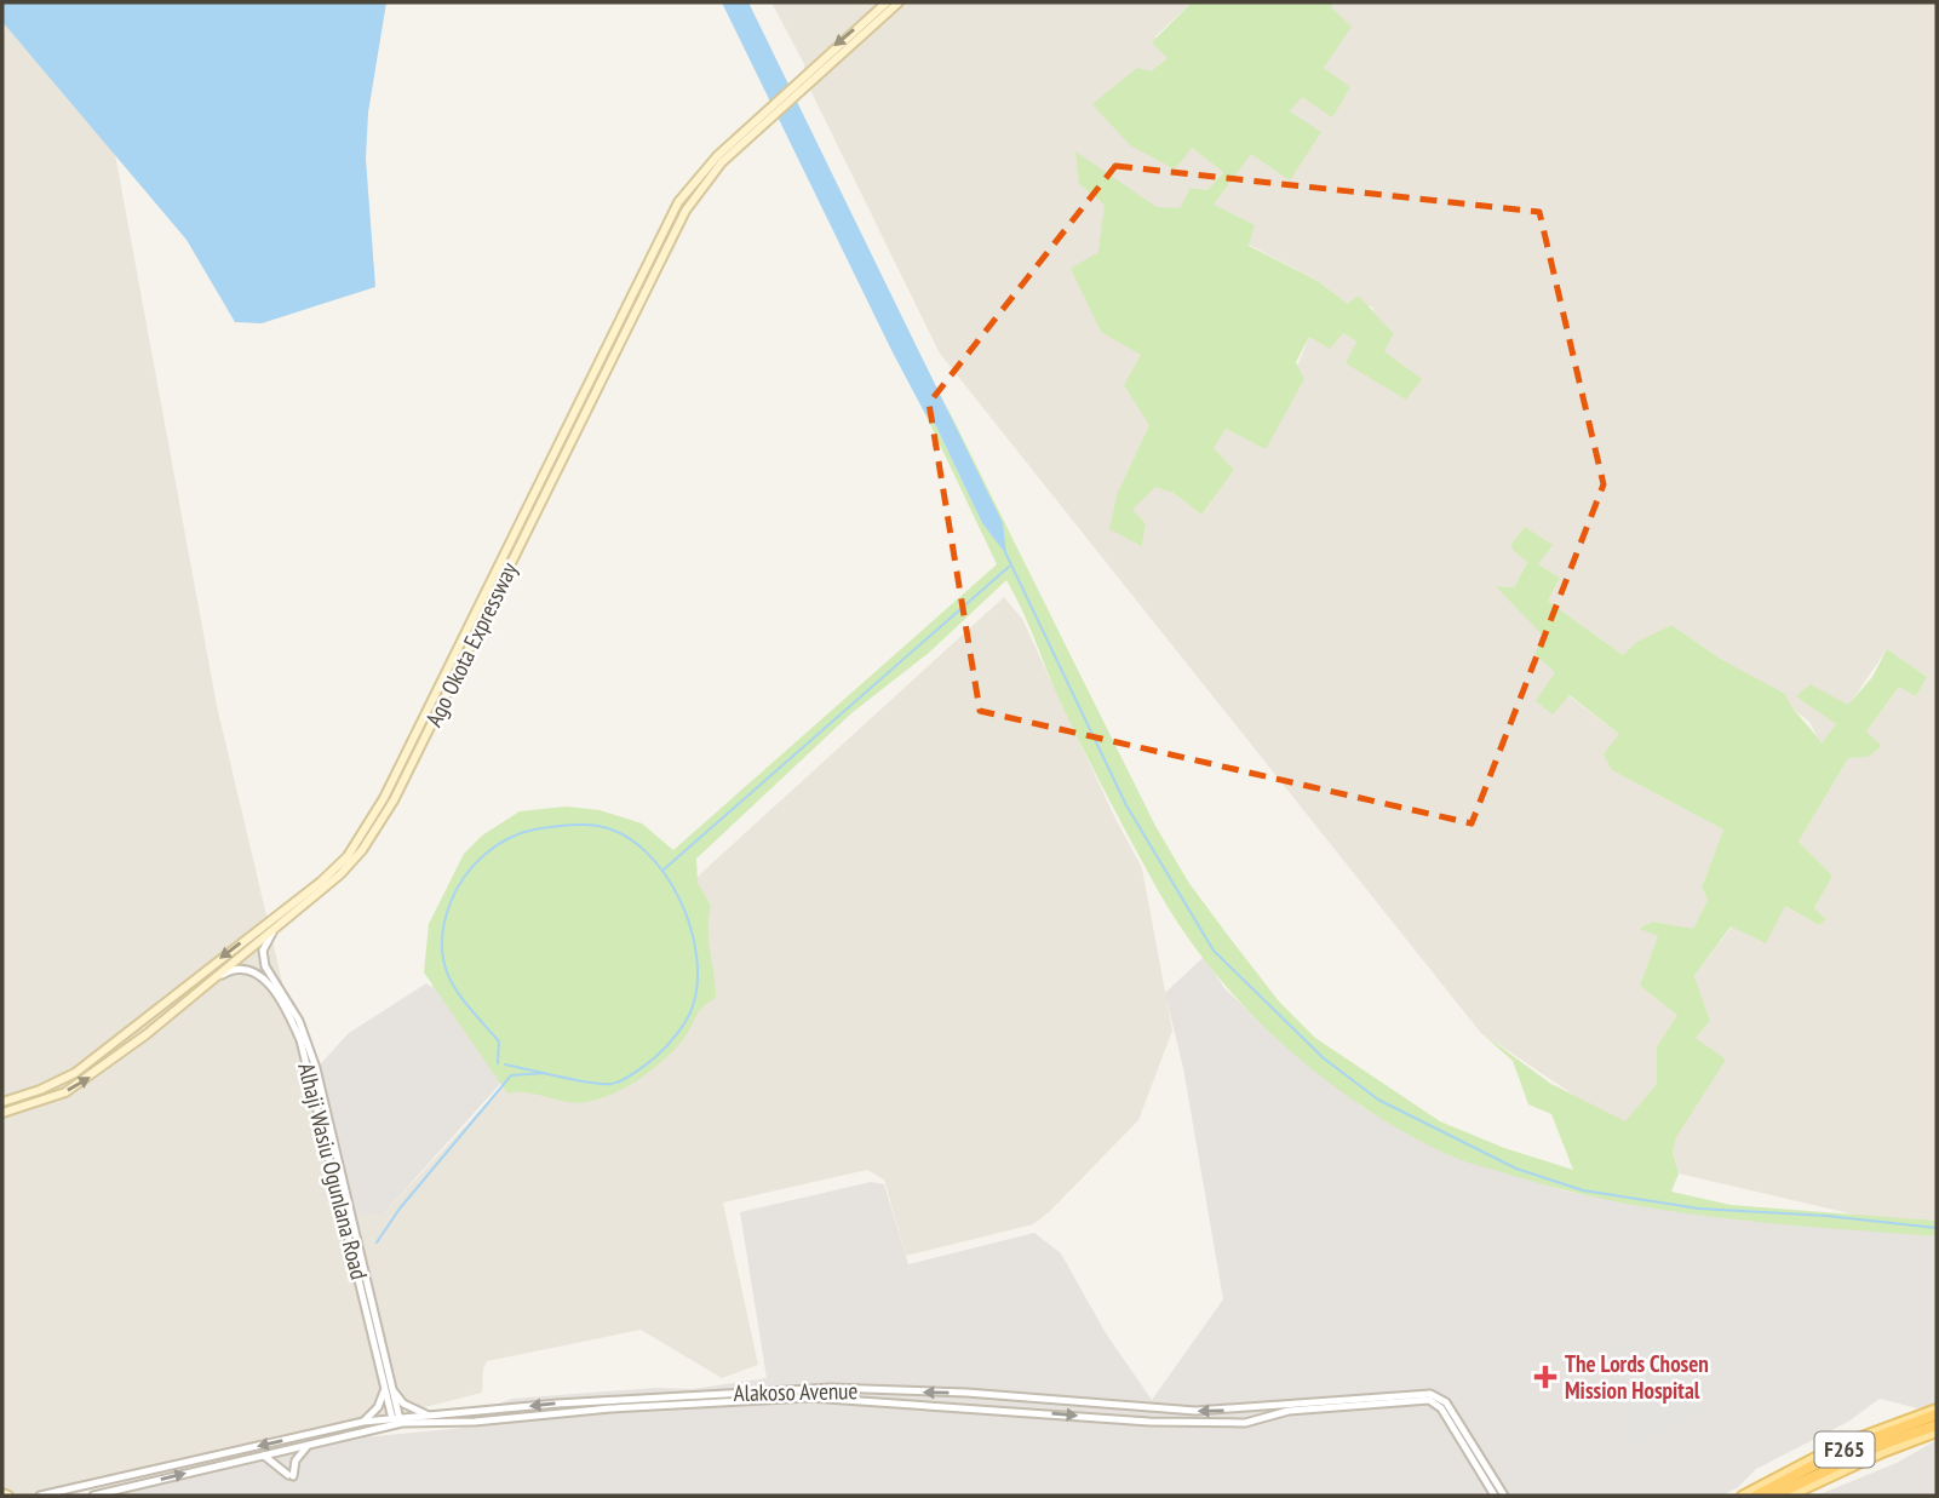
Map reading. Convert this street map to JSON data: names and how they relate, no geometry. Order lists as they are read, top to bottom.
{
  "streets": {
    "highway": ["F265"],
    "main road": ["Ago Okota Expressway"],
    "street": ["Alhaji Wasiu Ogunlana Road", "Alakoso Avenue"]
  },
  "crossings": [
    ["Ago Okota Expressway", "Alhaji Wasiu Ogunlana Road"],
    ["Alhaji Wasiu Ogunlana Road", "Alakoso Avenue"]
  ],
  "places": {
    "health": ["The Lords Chosen Mission Hospital"]
  }
}
